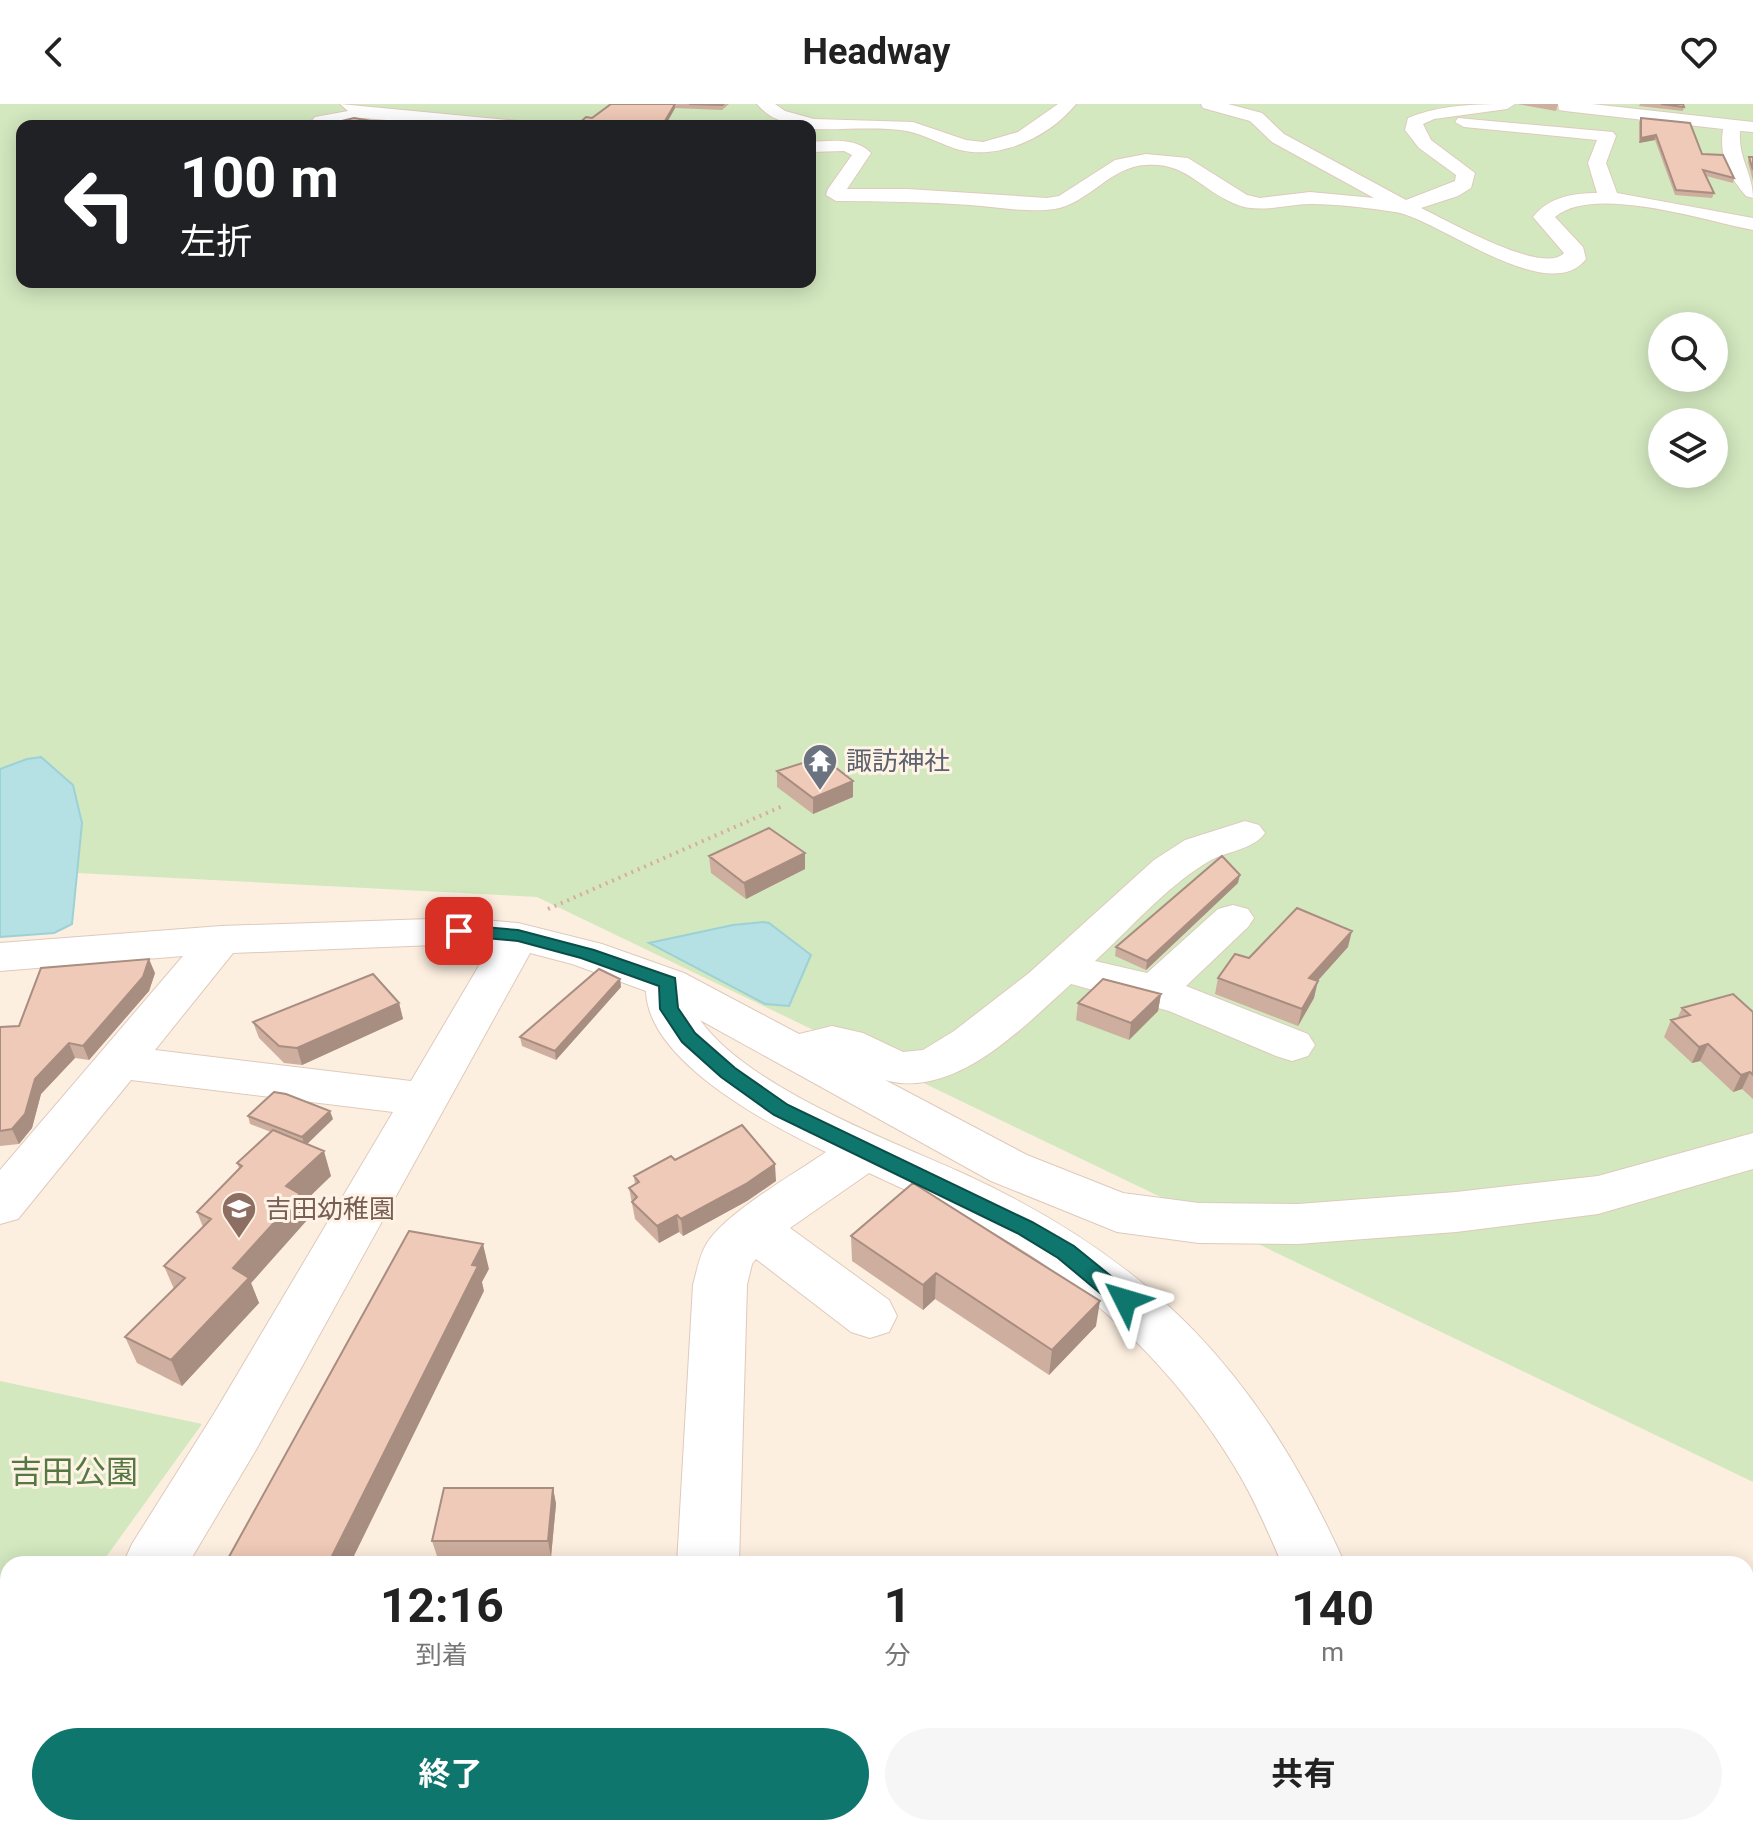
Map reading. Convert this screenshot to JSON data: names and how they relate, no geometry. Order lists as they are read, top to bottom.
{
  "parks": ["吉田公園"],
  "places": {
    "temple": ["諏訪神社"],
    "school or university": ["吉田幼稚園"]
  },
  "page": {
    "header": "Headway",
    "turn": ["100 m", "左折"],
    "eta": [
      "12:16",
      "到着",
      "1",
      "分",
      "140",
      "m"
    ],
    "buttons": ["終了", "共有"]
  }
}
